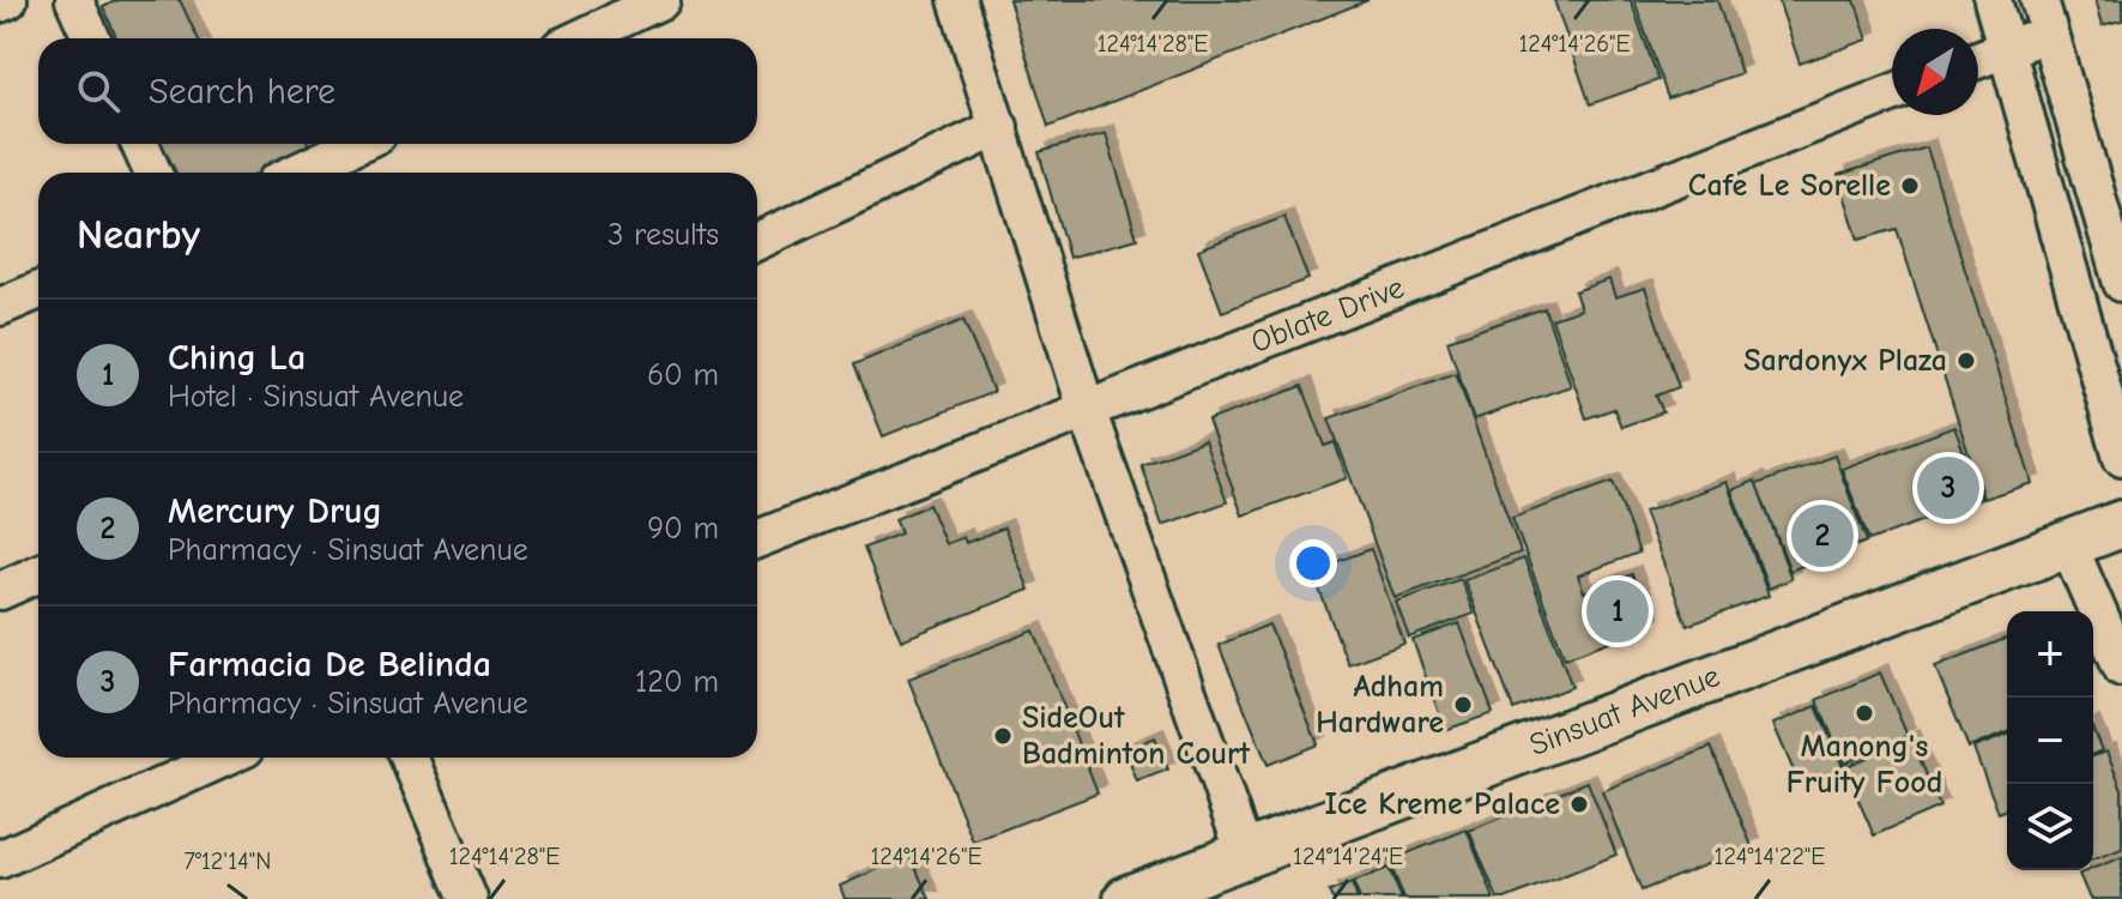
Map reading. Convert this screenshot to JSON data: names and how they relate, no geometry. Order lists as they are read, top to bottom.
{
  "streets": {
    "main road": ["Sinsuat Avenue"],
    "street": ["Oblate Drive"]
  },
  "places": [
    "Cafe Le Sorelle",
    "Sardonyx Plaza",
    "Adham Hardware",
    "Manong's Fruity Food",
    "SideOut Badminton Court",
    "Ice Kreme Palace"
  ],
  "north": "bottom left",
  "page": {
    "search": "Search here",
    "heading": ["Nearby", "3 results"],
    "list": [
      {
        "mark": "1",
        "name": "Ching La",
        "note": "Hotel · Sinsuat Avenue",
        "value": "60 m"
      },
      {
        "mark": "2",
        "name": "Mercury Drug",
        "note": "Pharmacy · Sinsuat Avenue",
        "value": "90 m"
      },
      {
        "mark": "3",
        "name": "Farmacia De Belinda",
        "note": "Pharmacy · Sinsuat Avenue",
        "value": "120 m"
      }
    ],
    "pins": ["3", "2", "1"],
    "map_buttons": ["+", "−"]
  },
  "coordinates": [
    "124°14'28\"E",
    "124°14'26\"E",
    "124°14'24\"E",
    "124°14'22\"E",
    "7°12'14\"N"
  ]
}
